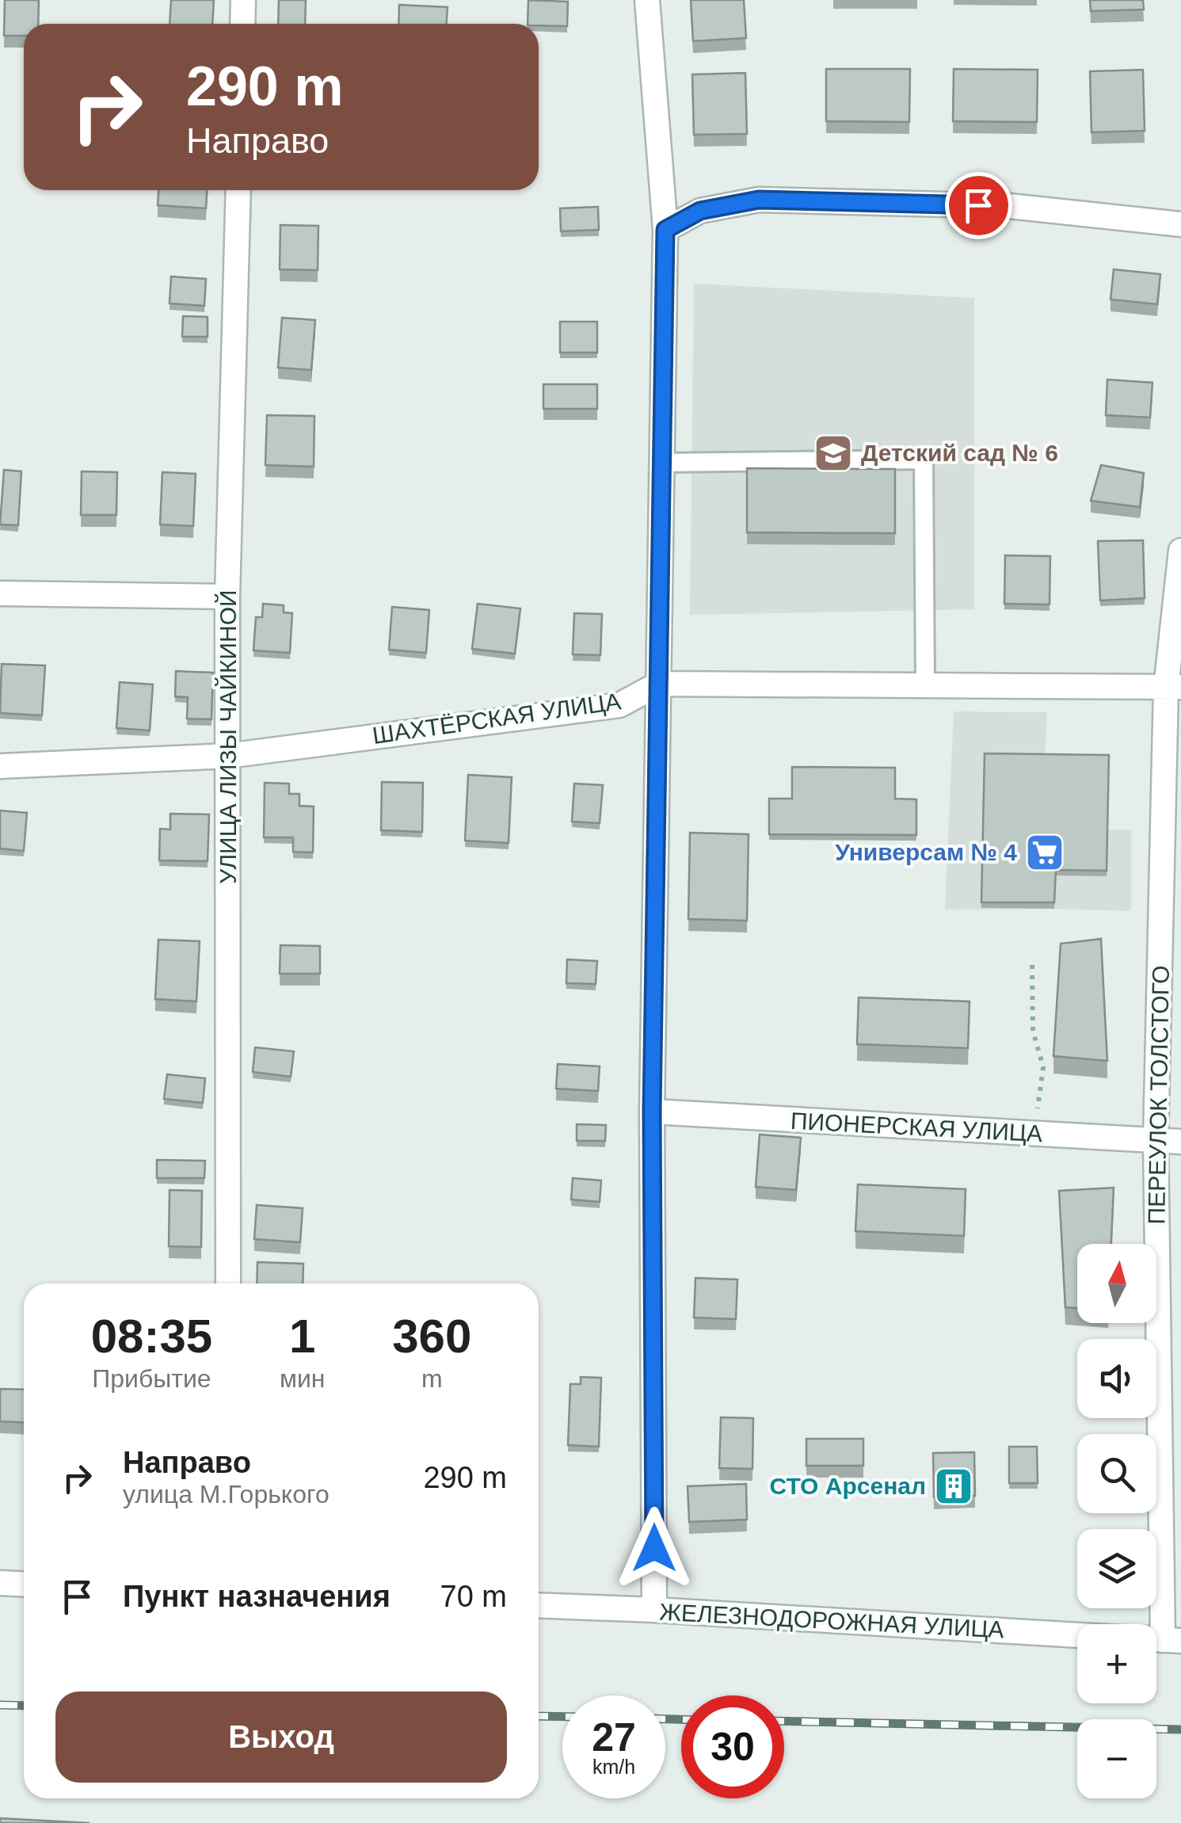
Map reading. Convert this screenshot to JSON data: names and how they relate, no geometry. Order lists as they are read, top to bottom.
{
  "streets": {
    "street": [
      "ШАХТЁРСКАЯ УЛИЦА",
      "УЛИЦА ЛИЗЫ ЧАЙКИНОЙ",
      "ПЕРЕУЛОК ТОЛСТОГО",
      "ПИОНЕРСКАЯ УЛИЦА",
      "ЖЕЛЕЗНОДОРОЖНАЯ УЛИЦА"
    ]
  },
  "crossings": [
    ["ШАХТЁРСКАЯ УЛИЦА", "УЛИЦА ЛИЗЫ ЧАЙКИНОЙ"],
    ["ШАХТЁРСКАЯ УЛИЦА", "ПЕРЕУЛОК ТОЛСТОГО"],
    ["ПЕРЕУЛОК ТОЛСТОГО", "ПИОНЕРСКАЯ УЛИЦА"]
  ],
  "places": {
    "school or university": ["Детский сад № 6"],
    "supermarket": ["Универсам № 4"],
    "building": ["СТО Арсенал"]
  },
  "north": "top",
  "page": {
    "turn": ["290 m", "Направо"],
    "map_buttons": ["+", "−"],
    "eta": [
      "08:35",
      "Прибытие",
      "1",
      "мин",
      "360",
      "m"
    ],
    "list": [
      {
        "name": "Направо",
        "note": "улица М.Горького",
        "value": "290 m"
      },
      {
        "name": "Пункт назначения",
        "value": "70 m"
      }
    ],
    "buttons": "Выход",
    "speed": "27 km/h",
    "limit": "30"
  }
}
